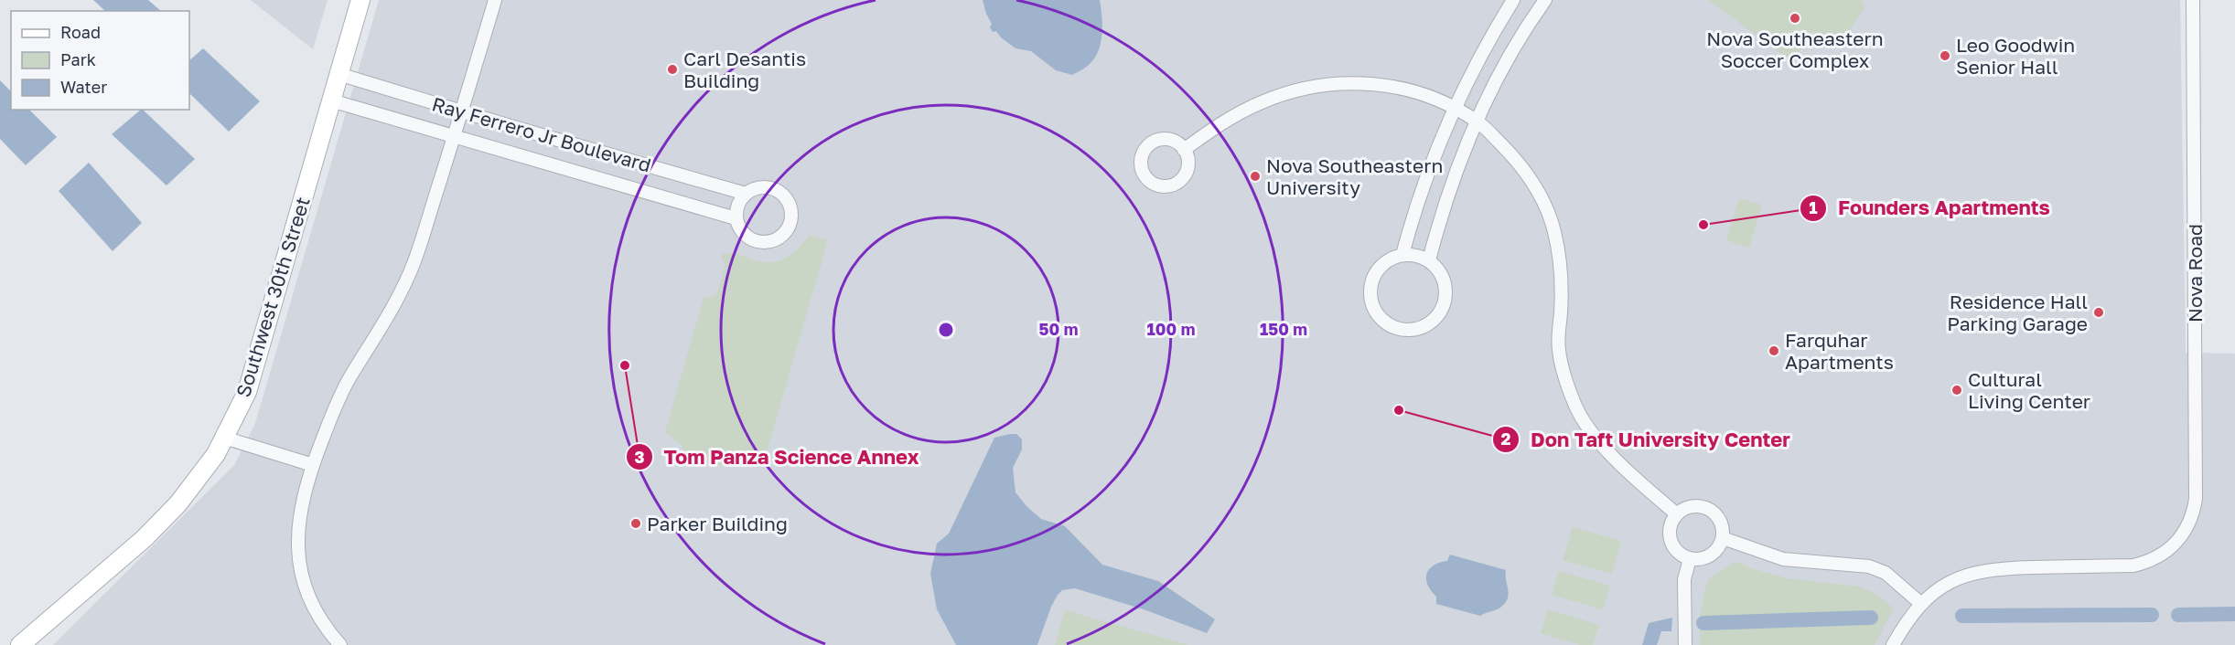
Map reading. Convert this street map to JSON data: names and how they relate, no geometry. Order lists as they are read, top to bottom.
{
  "streets": {
    "street": ["Ray Ferrero Jr Boulevard", "Nova Road", "Southwest 30th Street"]
  },
  "crossings": [
    ["Ray Ferrero Jr Boulevard", "Southwest 30th Street"]
  ],
  "places": [
    "Nova Southeastern Soccer Complex",
    "Leo Goodwin Senior Hall",
    "Carl Desantis Building",
    "Nova Southeastern University",
    "Founders Apartments",
    "Residence Hall Parking Garage",
    "Farquhar Apartments",
    "Tom Panza Science Annex",
    "Cultural Living Center",
    "Don Taft University Center",
    "Parker Building"
  ],
  "legend": ["Road", "Park", "Water"],
  "rings": ["50 m", "100 m", "150 m"]
}
